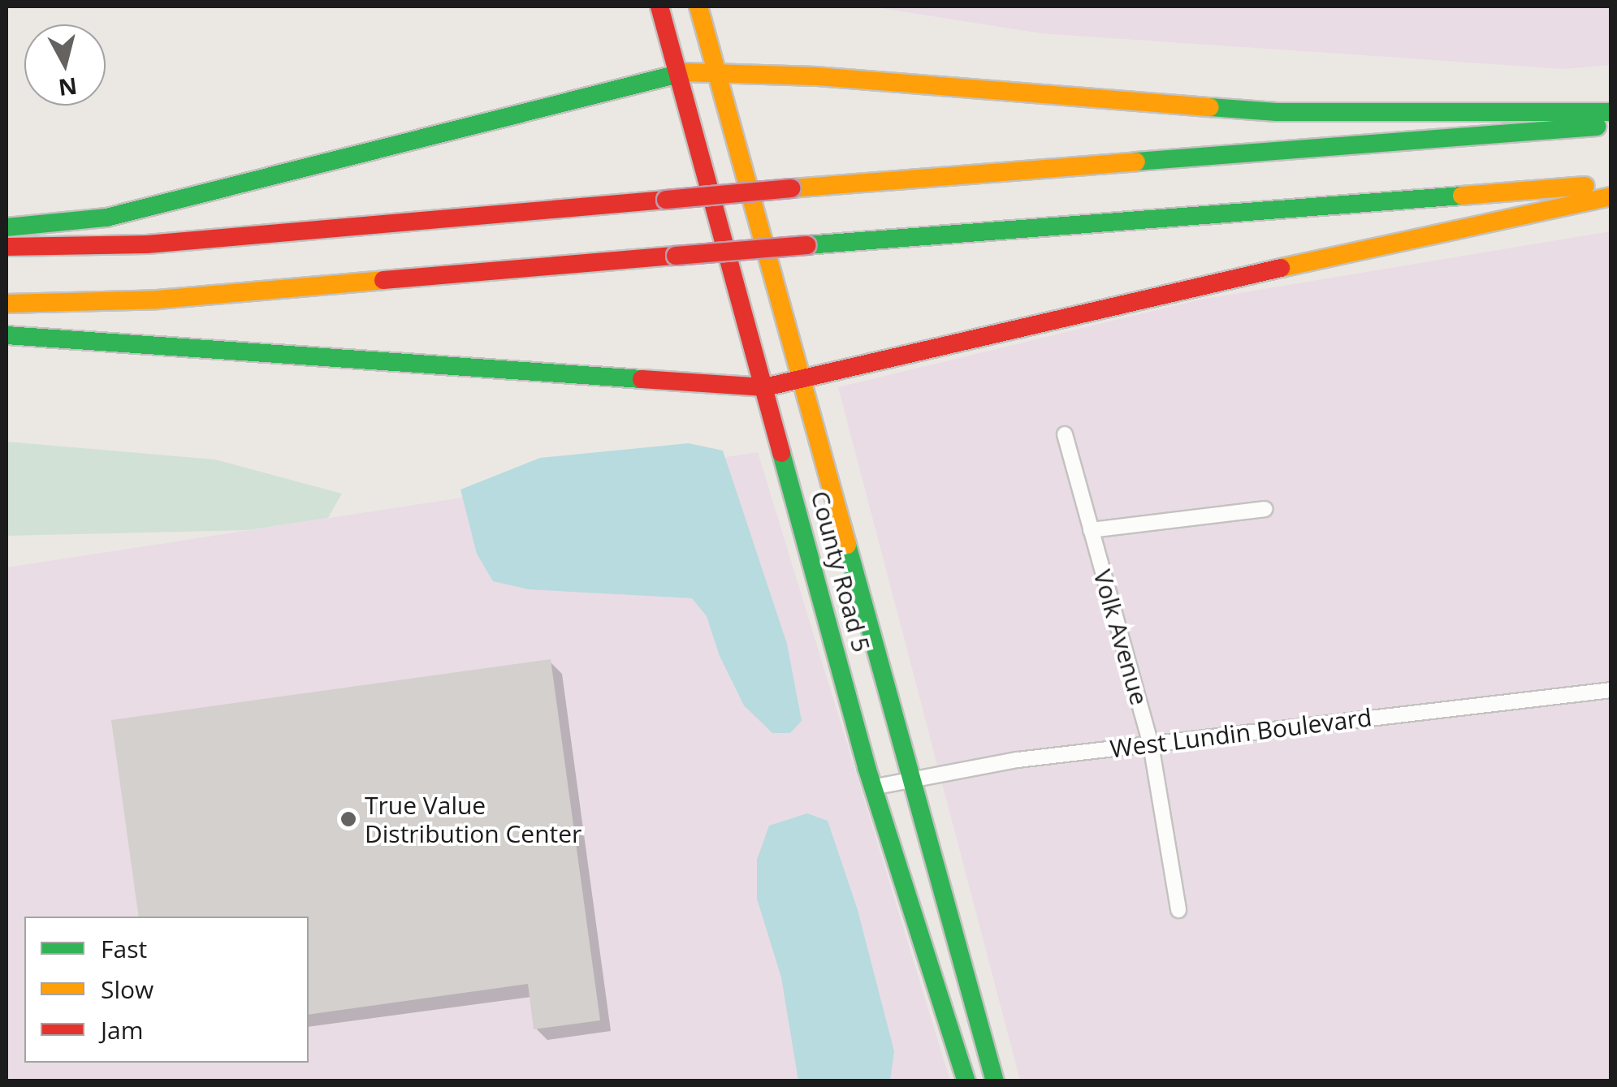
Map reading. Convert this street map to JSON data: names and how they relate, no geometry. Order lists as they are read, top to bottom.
{
  "streets": {
    "main road": ["County Road 5"],
    "street": ["Volk Avenue", "West Lundin Boulevard"]
  },
  "crossings": [
    ["County Road 5", "West Lundin Boulevard"],
    ["Volk Avenue", "West Lundin Boulevard"]
  ],
  "places": ["True Value Distribution Center"],
  "legend": ["Fast", "Slow", "Jam"],
  "north": "bottom"
}
